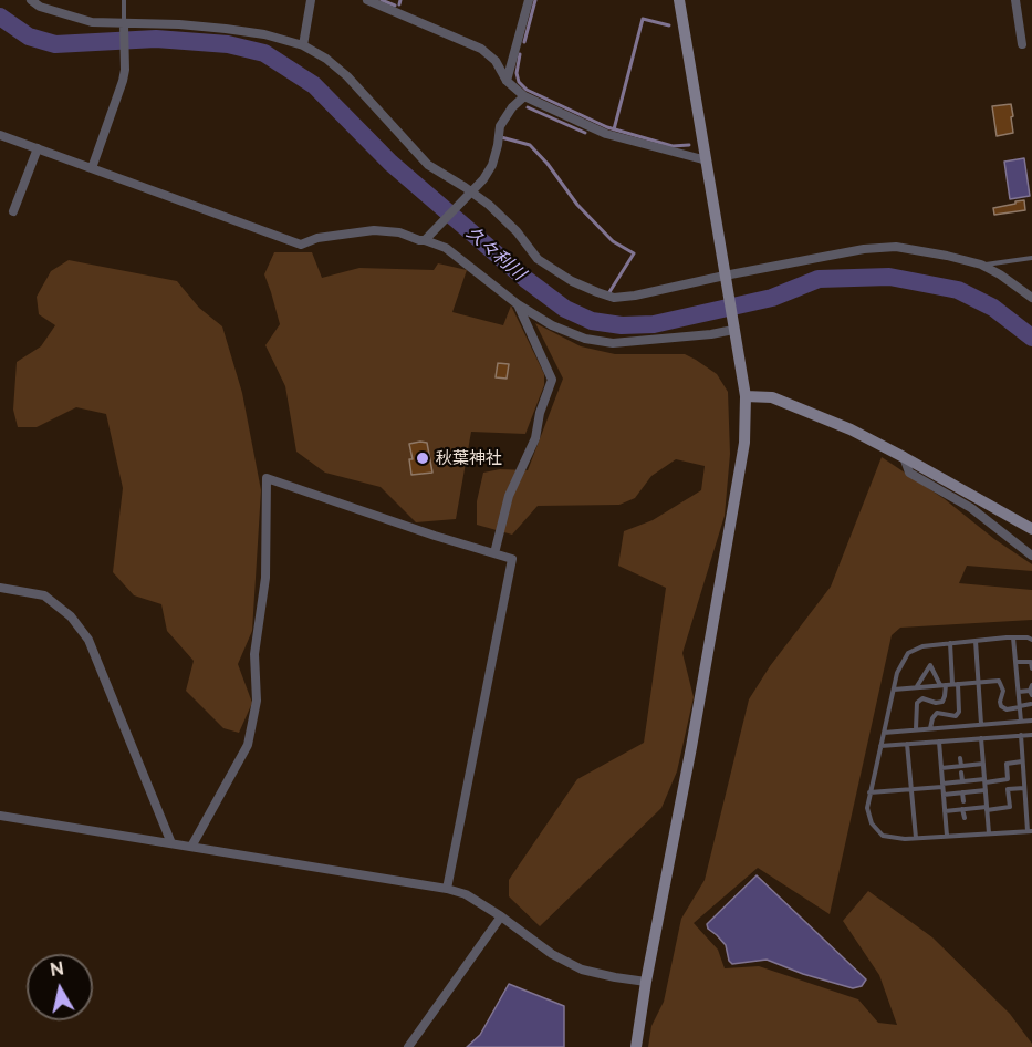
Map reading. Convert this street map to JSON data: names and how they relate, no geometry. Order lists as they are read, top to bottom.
{
  "water": ["久々利川"],
  "places": ["秋葉神社"],
  "north": "top"
}
